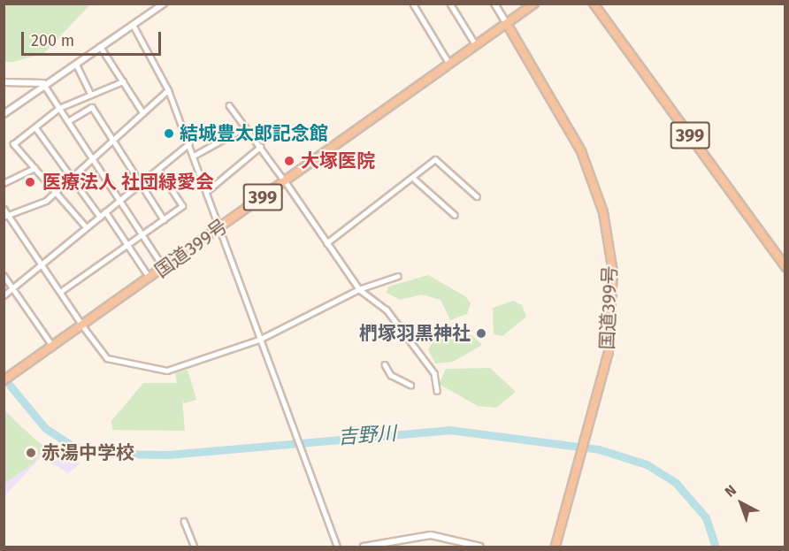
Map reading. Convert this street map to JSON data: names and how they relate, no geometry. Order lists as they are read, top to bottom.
{
  "streets": {
    "highway": ["399", "国道399号"]
  },
  "water": ["吉野川"],
  "places": [
    "結城豊太郎記念館",
    "大塚医院",
    "医療法人 社団緑愛会",
    "椚塚羽黒神社",
    "赤湯中学校"
  ],
  "scale_bar": "200 m",
  "north": "top left"
}
